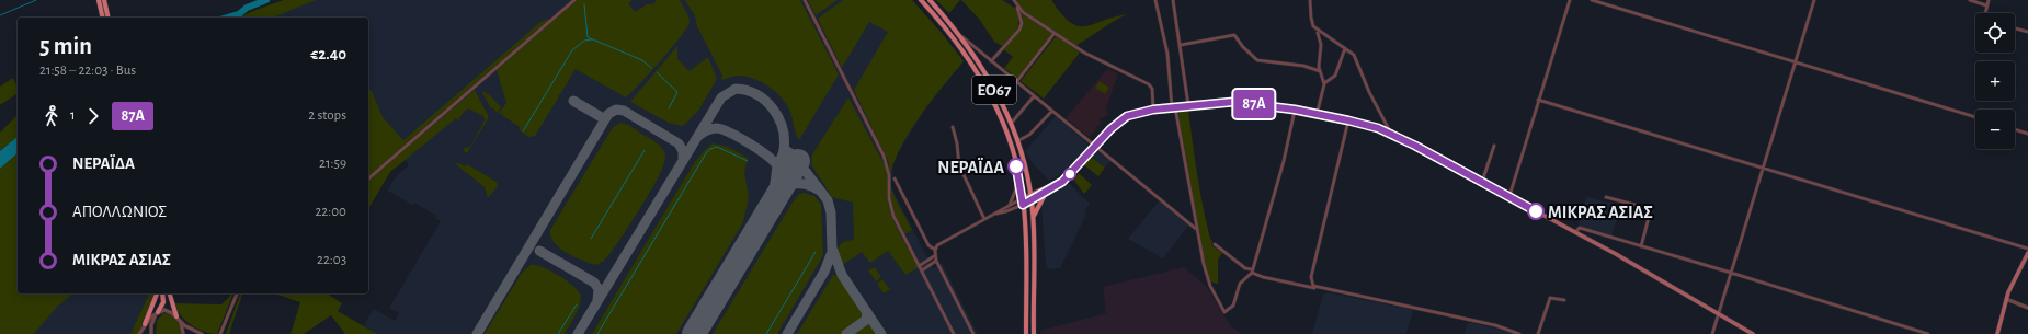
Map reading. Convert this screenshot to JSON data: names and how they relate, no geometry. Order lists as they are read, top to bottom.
{
  "streets": {
    "main road": ["ΕΟ67"]
  },
  "places": ["ΝΕΡΑΪΔΑ", "ΜΙΚΡΑΣ ΑΣΙΑΣ"],
  "lines": ["bus line 87Α"],
  "page": {
    "on_map": "87Α",
    "map_buttons": ["+", "−"],
    "heading": ["5 min", "21:58 – 22:03 · Bus", "€2.40"],
    "legs": ["1", "87Α", "2 stops"],
    "list": [
      {
        "name": "ΝΕΡΑΪΔΑ",
        "value": "21:59"
      },
      {
        "name": "ΑΠΟΛΛΩΝΙΟΣ",
        "value": "22:00"
      },
      {
        "name": "ΜΙΚΡΑΣ ΑΣΙΑΣ",
        "value": "22:03"
      }
    ]
  }
}
